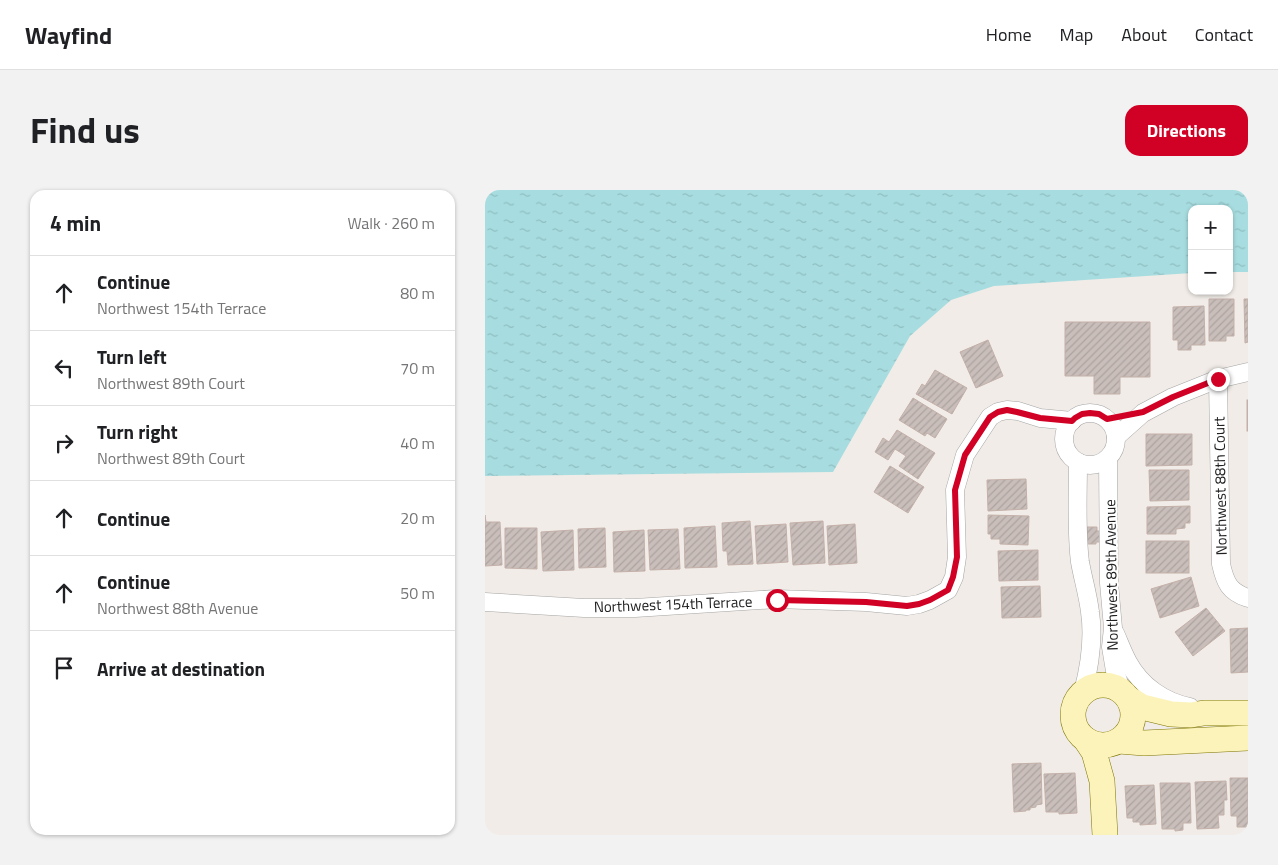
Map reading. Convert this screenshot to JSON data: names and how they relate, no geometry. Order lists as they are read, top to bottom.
{
  "streets": {
    "street": ["Northwest 88th Court", "Northwest 89th Avenue", "Northwest 154th Terrace"]
  },
  "page": {
    "header": "Wayfind",
    "nav": [
      "Home",
      "Map",
      "About",
      "Contact"
    ],
    "title": "Find us",
    "buttons": "Directions",
    "heading": ["4 min", "Walk · 260 m"],
    "map_buttons": ["+", "−"],
    "list": [
      ["Continue", "Northwest 154th Terrace", "80 m"],
      ["Turn left", "Northwest 89th Court", "70 m"],
      ["Turn right", "Northwest 89th Court", "40 m"],
      ["Continue", "20 m"],
      ["Continue", "Northwest 88th Avenue", "50 m"],
      "Arrive at destination"
    ]
  }
}
